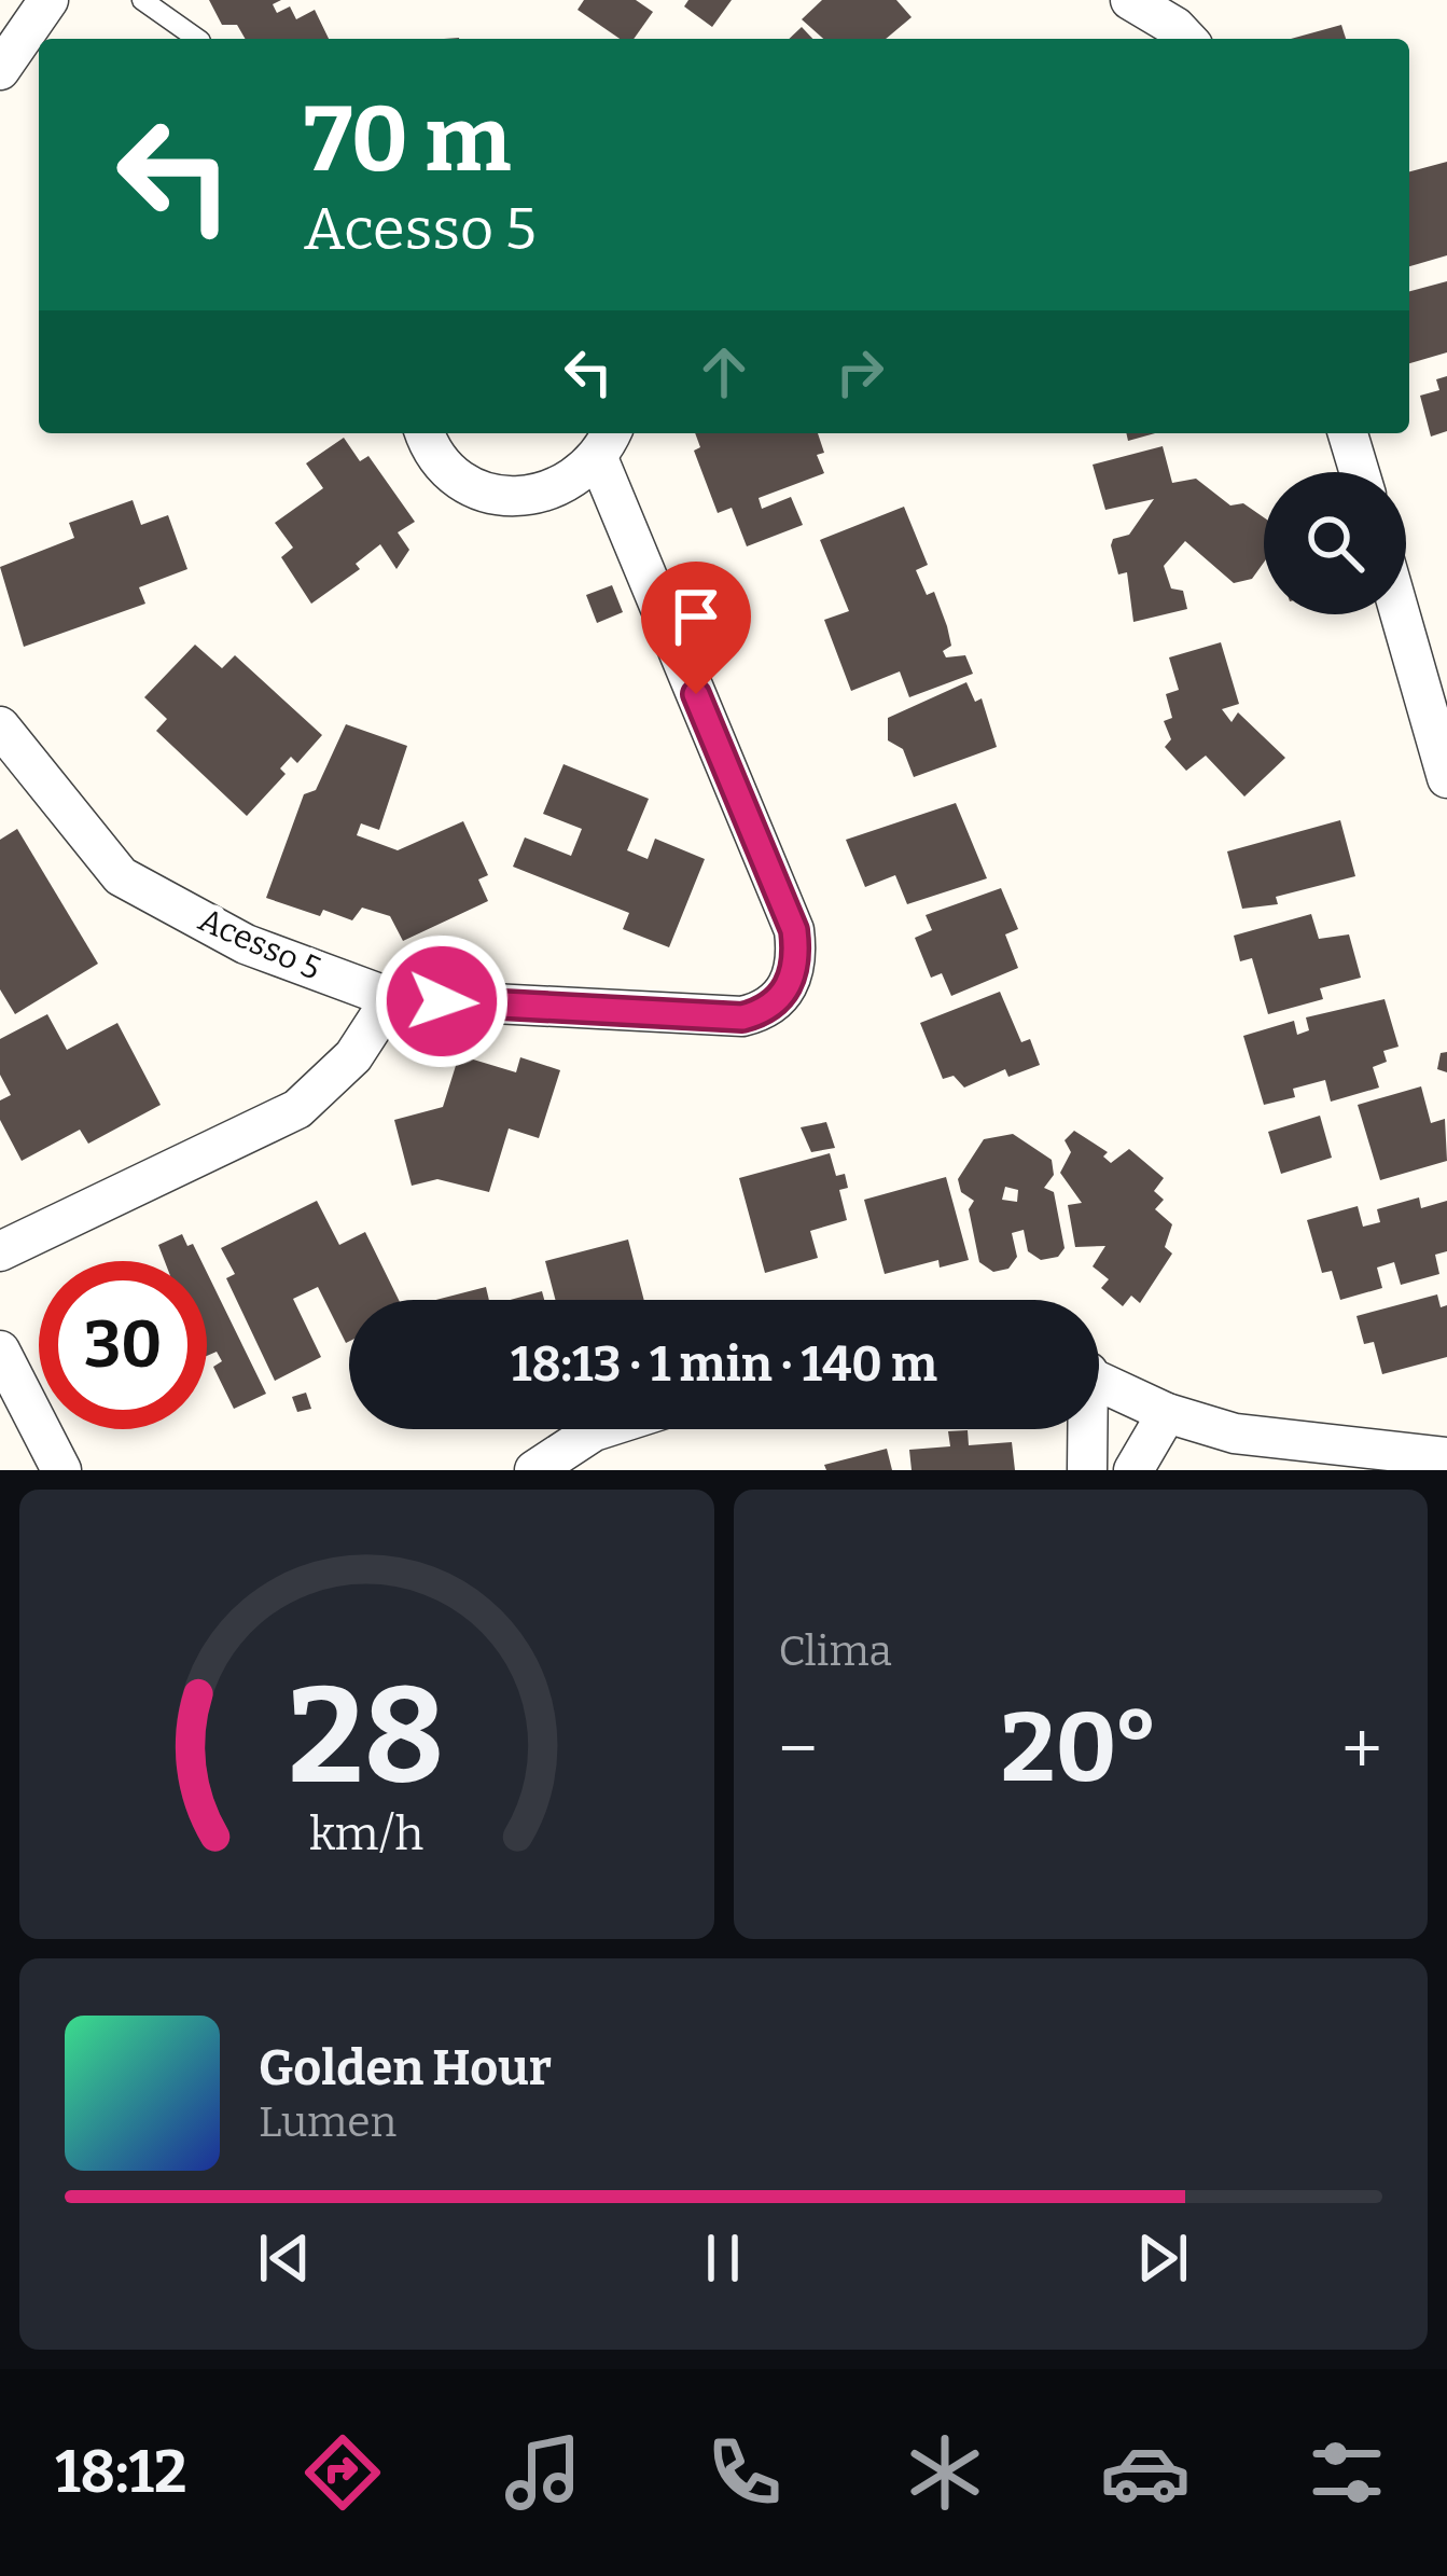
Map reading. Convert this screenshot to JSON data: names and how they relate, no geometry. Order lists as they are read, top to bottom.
{
  "streets": {
    "street": ["Acesso 5"]
  },
  "page": {
    "turn": ["70 m", "Acesso 5"],
    "limit": "30",
    "trip": "18:13 · 1 min · 140 m",
    "tile": "Clima",
    "heat": ["−", "20°", "+"],
    "song": ["Golden Hour", "Lumen"],
    "tabs": "18:12",
    "gauge": ["28", "km/h"]
  }
}
